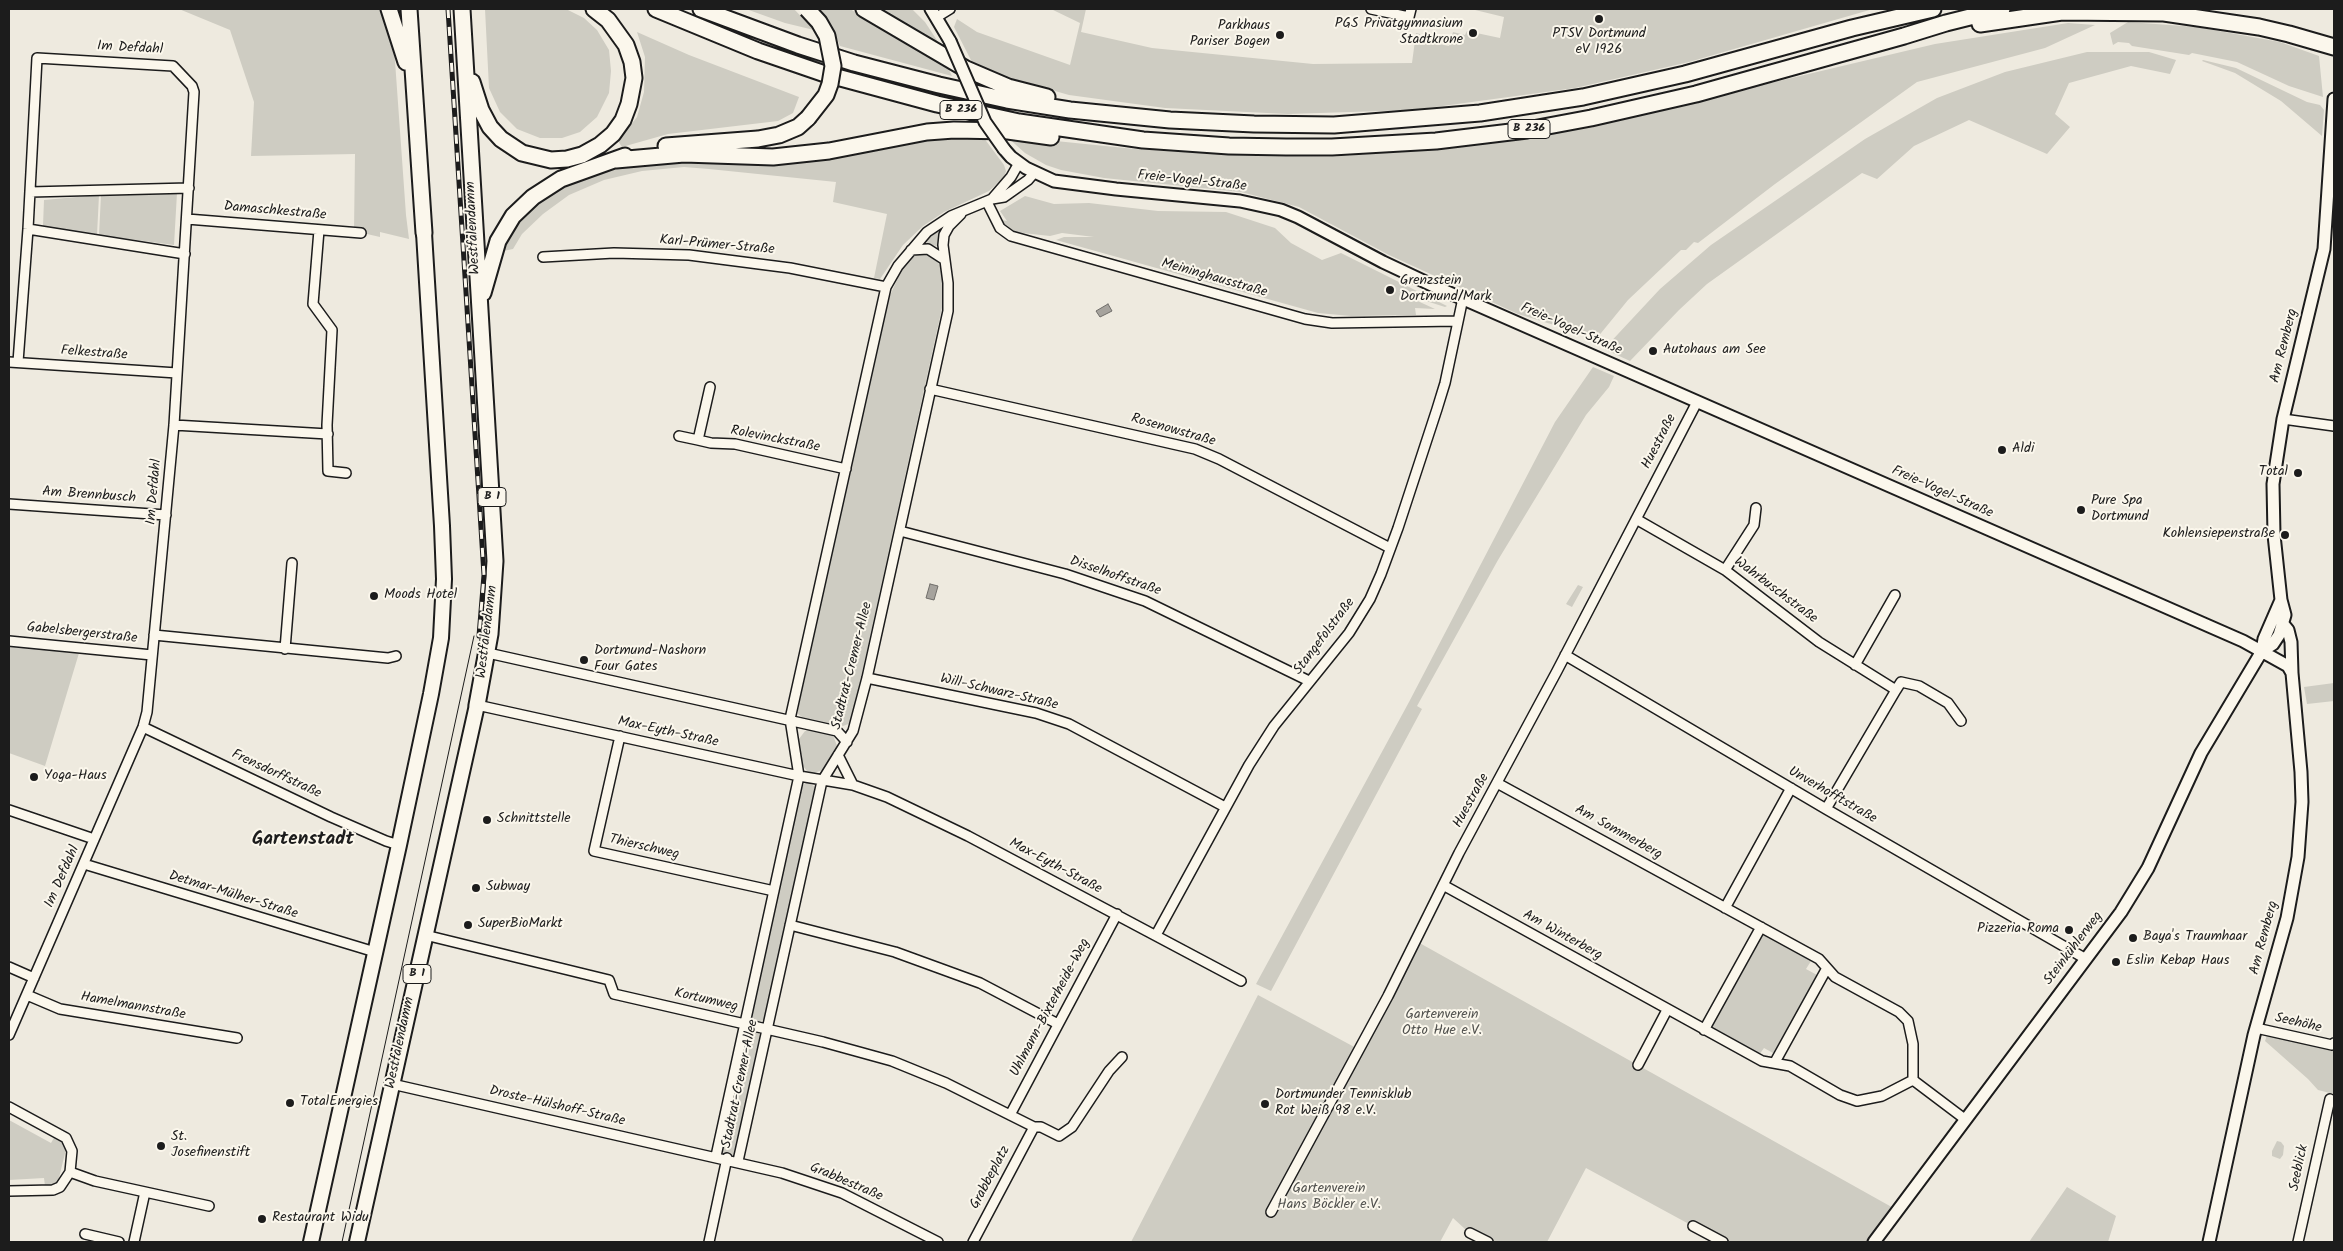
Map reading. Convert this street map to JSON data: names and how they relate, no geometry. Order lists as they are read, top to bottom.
{
  "streets": {
    "highway": ["B 236", "Westfalendamm", "B 1"],
    "street": [
      "Im Defdahl",
      "Freie-Vogel-Straße",
      "Damaschkestraße",
      "Karl-Prümer-Straße",
      "Meininghausstraße",
      "Am Remberg",
      "Felkestraße",
      "Rosenowstraße",
      "Rolevinckstraße",
      "Huestraße",
      "Am Brennbusch",
      "Disselhoffstraße",
      "Wahrbuschstraße",
      "Gabelsbergerstraße",
      "Stangefolstraße",
      "Stadtrat-Cremer-Allee",
      "Will-Schwarz-Straße",
      "Max-Eyth-Straße",
      "Frensdorffstraße",
      "Unverhofftstraße",
      "Am Sommerberg",
      "Thierschweg",
      "Detmar-Mülher-Straße",
      "Am Winterberg",
      "Steinkühlerweg",
      "Kortumweg",
      "Hamelmannstraße",
      "Uhlmann-Bixterheide-Weg",
      "Seehöhe",
      "Droste-Hülshoff-Straße",
      "Seeblick",
      "Grabbeplatz",
      "Grabbestraße"
    ]
  },
  "crossings": [
    ["Im Defdahl", "Damaschkestraße"],
    ["Im Defdahl", "Felkestraße"],
    ["Im Defdahl", "Am Brennbusch"],
    ["Im Defdahl", "Gabelsbergerstraße"],
    ["Im Defdahl", "Frensdorffstraße"],
    ["Im Defdahl", "Detmar-Mülher-Straße"],
    ["Im Defdahl", "Hamelmannstraße"],
    ["Freie-Vogel-Straße", "Am Remberg"],
    ["Freie-Vogel-Straße", "Huestraße"],
    ["Freie-Vogel-Straße", "Stangefolstraße"],
    ["Freie-Vogel-Straße", "Stadtrat-Cremer-Allee"],
    ["Freie-Vogel-Straße", "Steinkühlerweg"],
    ["Westfalendamm", "Max-Eyth-Straße"],
    ["Westfalendamm", "Kortumweg"],
    ["Westfalendamm", "Droste-Hülshoff-Straße"],
    ["Karl-Prümer-Straße", "Stadtrat-Cremer-Allee"],
    ["Meininghausstraße", "Stangefolstraße"],
    ["Meininghausstraße", "Stadtrat-Cremer-Allee"],
    ["Am Remberg", "Steinkühlerweg"],
    ["Am Remberg", "Seehöhe"],
    ["Rosenowstraße", "Stangefolstraße"],
    ["Rosenowstraße", "Stadtrat-Cremer-Allee"],
    ["Rolevinckstraße", "Stadtrat-Cremer-Allee"],
    ["Huestraße", "Wahrbuschstraße"],
    ["Huestraße", "Unverhofftstraße"],
    ["Huestraße", "Am Sommerberg"],
    ["Huestraße", "Am Winterberg"],
    ["Disselhoffstraße", "Stangefolstraße"],
    ["Disselhoffstraße", "Stadtrat-Cremer-Allee"],
    ["Stangefolstraße", "Will-Schwarz-Straße"],
    ["Stangefolstraße", "Max-Eyth-Straße"],
    ["Stadtrat-Cremer-Allee", "Will-Schwarz-Straße"],
    ["Stadtrat-Cremer-Allee", "Max-Eyth-Straße"],
    ["Stadtrat-Cremer-Allee", "Thierschweg"],
    ["Stadtrat-Cremer-Allee", "Kortumweg"],
    ["Stadtrat-Cremer-Allee", "Droste-Hülshoff-Straße"],
    ["Stadtrat-Cremer-Allee", "Grabbestraße"],
    ["Max-Eyth-Straße", "Thierschweg"],
    ["Max-Eyth-Straße", "Uhlmann-Bixterheide-Weg"],
    ["Unverhofftstraße", "Steinkühlerweg"],
    ["Am Sommerberg", "Am Winterberg"],
    ["Kortumweg", "Uhlmann-Bixterheide-Weg"]
  ],
  "districts": ["Gartenstadt"],
  "parks": ["Gartenverein Otto Hue e.V.", "Gartenverein Hans Böckler e.V."],
  "places": [
    "PTSV Dortmund eV 1926",
    "PGS Privatgymnasium Stadtkrone",
    "Parkhaus Pariser Bogen",
    "Grenzstein Dortmund/Mark",
    "Autohaus am See",
    "Aldi",
    "Total",
    "Pure Spa Dortmund",
    "Kohlensiepenstraße",
    "Moods Hotel",
    "Dortmund-Nashorn Four Gates",
    "Yoga-Haus",
    "Schnittstelle",
    "Subway",
    "SuperBioMarkt",
    "Pizzeria Roma",
    "Baya's Traumhaar",
    "Eslin Kebap Haus",
    "TotalEnergies",
    "Dortmunder Tennisklub Rot Weiß 98 e.V.",
    "St. Josefinenstift",
    "Restaurant Widu"
  ]
}
